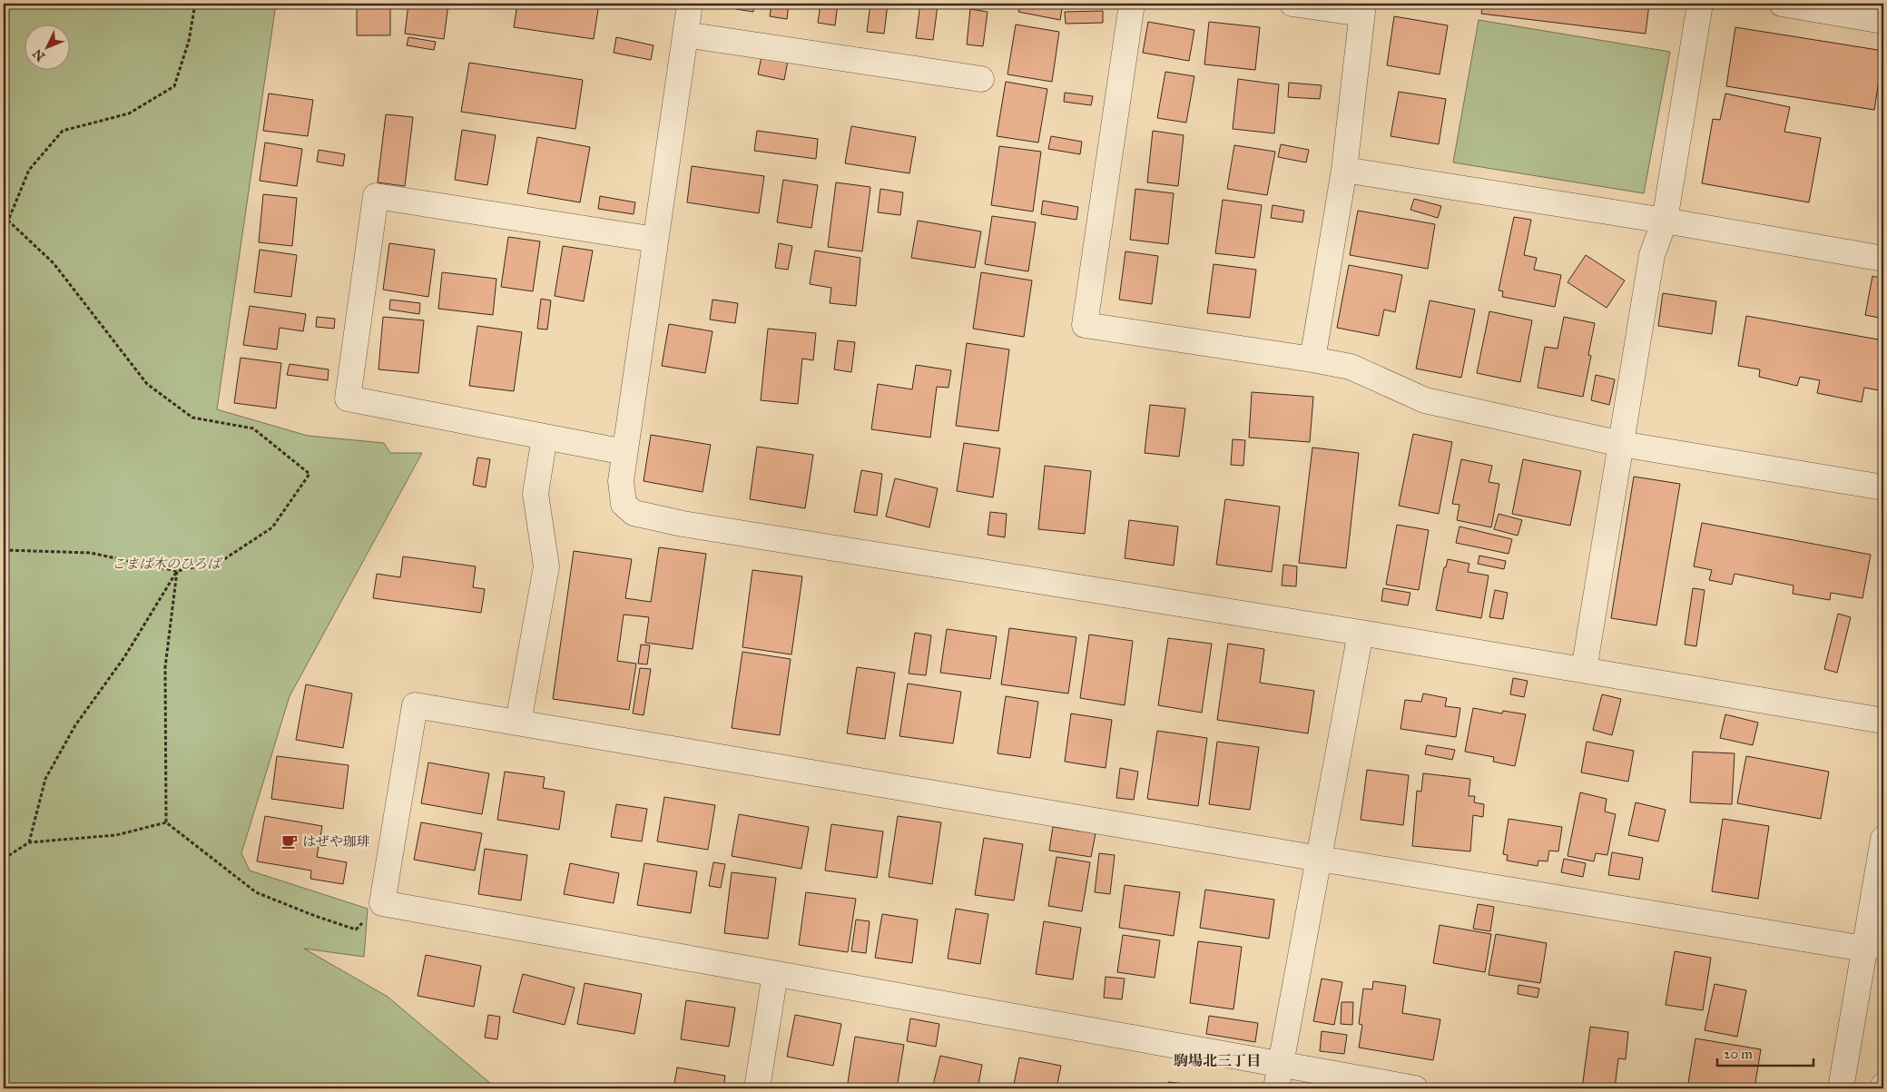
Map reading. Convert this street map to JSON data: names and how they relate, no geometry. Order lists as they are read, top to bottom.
{
  "districts": ["駒場北三丁目"],
  "parks": ["こまば木のひろば"],
  "places": {
    "cafe": ["はぜや珈琲"]
  },
  "scale_bar": "20 m",
  "north": "bottom left"
}
